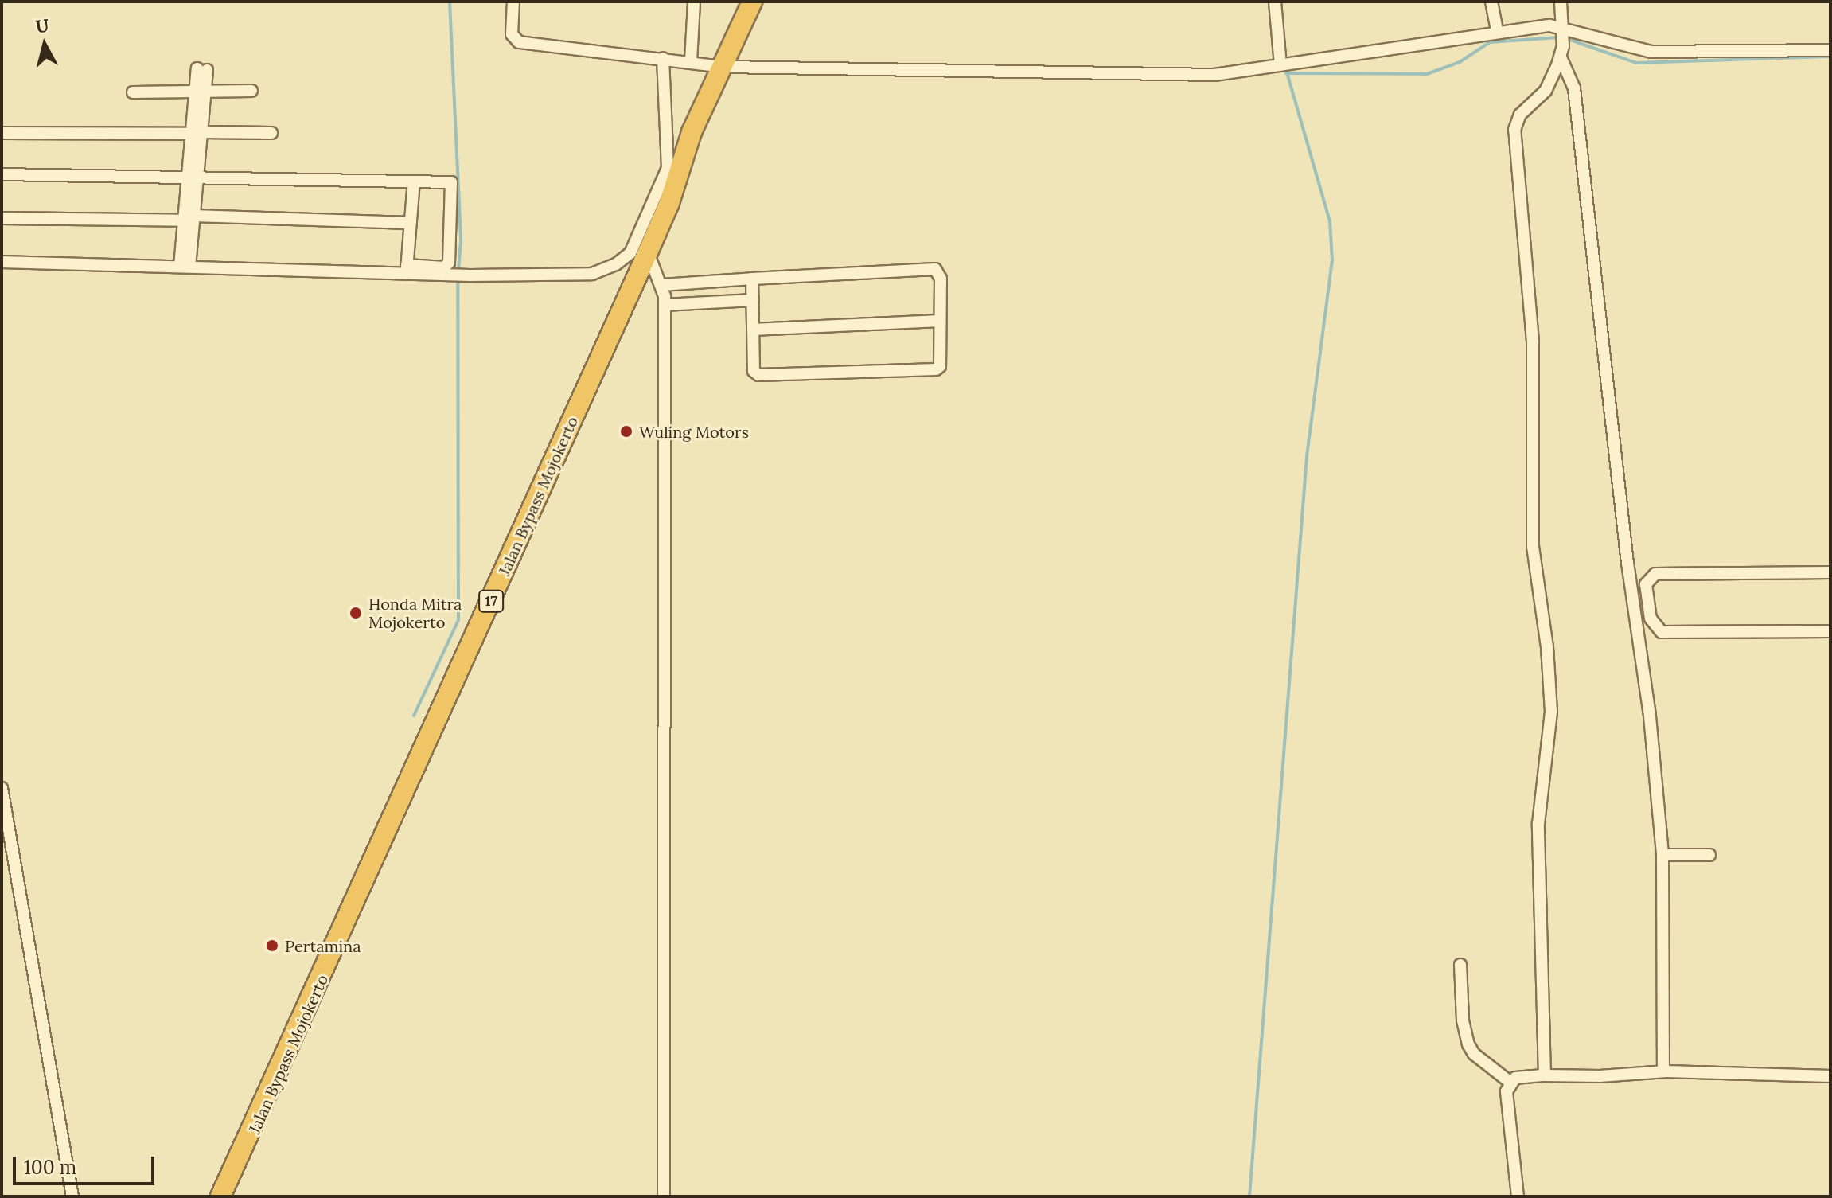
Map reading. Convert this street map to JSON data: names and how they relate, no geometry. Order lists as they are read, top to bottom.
{
  "streets": {
    "highway": ["Jalan Bypass Mojokerto", "17"]
  },
  "places": ["Wuling Motors", "Honda Mitra Mojokerto", "Pertamina"],
  "scale_bar": "100 m",
  "north": "top"
}
